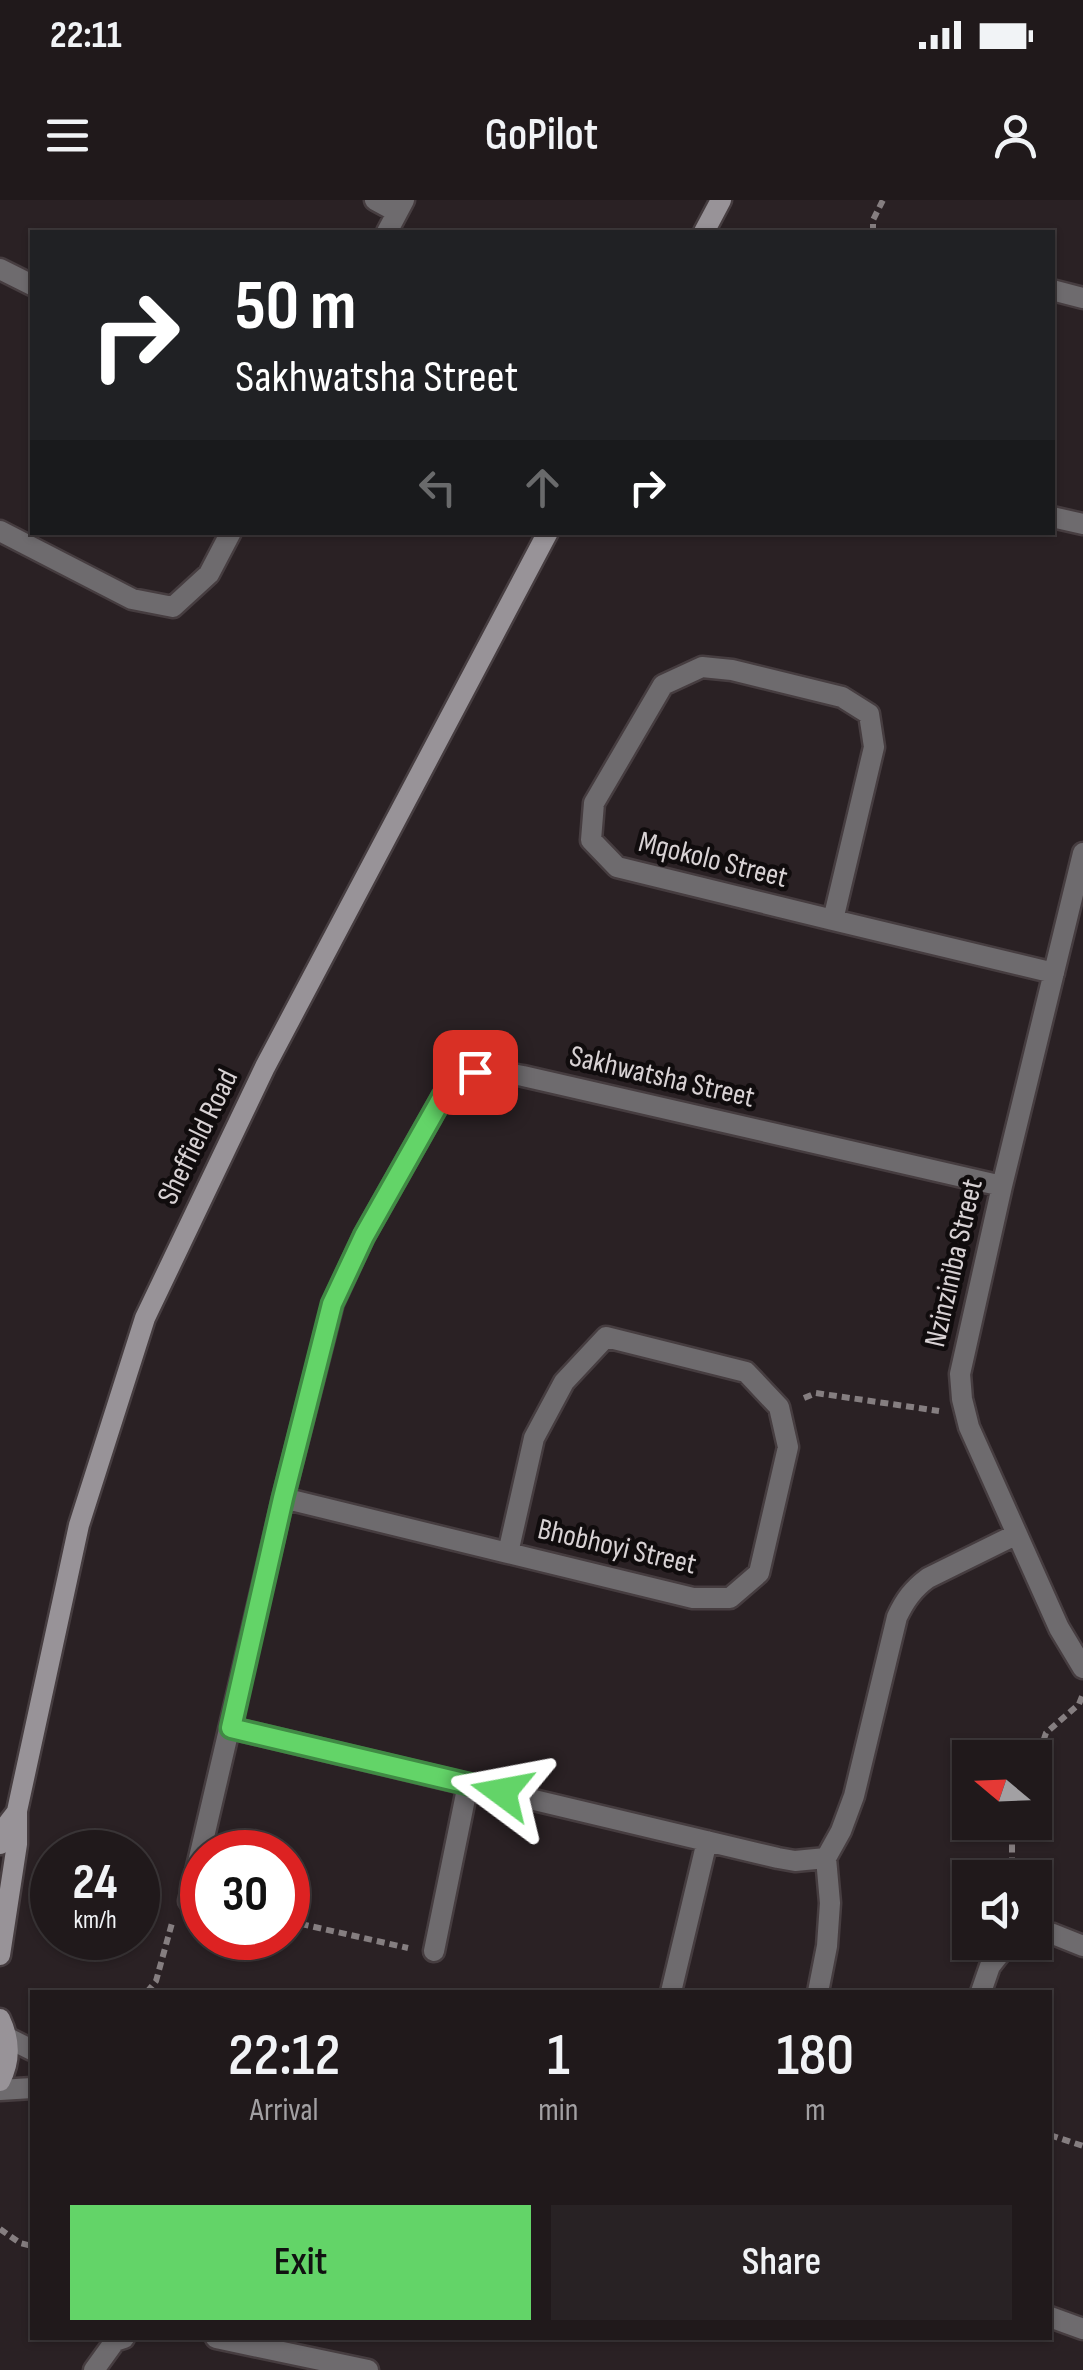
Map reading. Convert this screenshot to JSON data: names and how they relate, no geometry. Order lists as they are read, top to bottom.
{
  "streets": {
    "street": [
      "Mqokolo Street",
      "Sakhwatsha Street",
      "Sheffield Road",
      "Nzinziniba Street",
      "Bhobhoyi Street"
    ]
  },
  "crossings": [
    ["Mqokolo Street", "Nzinziniba Street"],
    ["Sakhwatsha Street", "Nzinziniba Street"],
    ["Sakhwatsha Street", "Bhobhoyi Street"]
  ],
  "north": "left",
  "page": {
    "status": "22:11",
    "header": "GoPilot",
    "turn": ["50 m", "Sakhwatsha Street"],
    "speed": "24 km/h",
    "limit": "30",
    "eta": [
      "22:12",
      "Arrival",
      "1",
      "min",
      "180",
      "m"
    ],
    "buttons": ["Exit", "Share"]
  }
}
